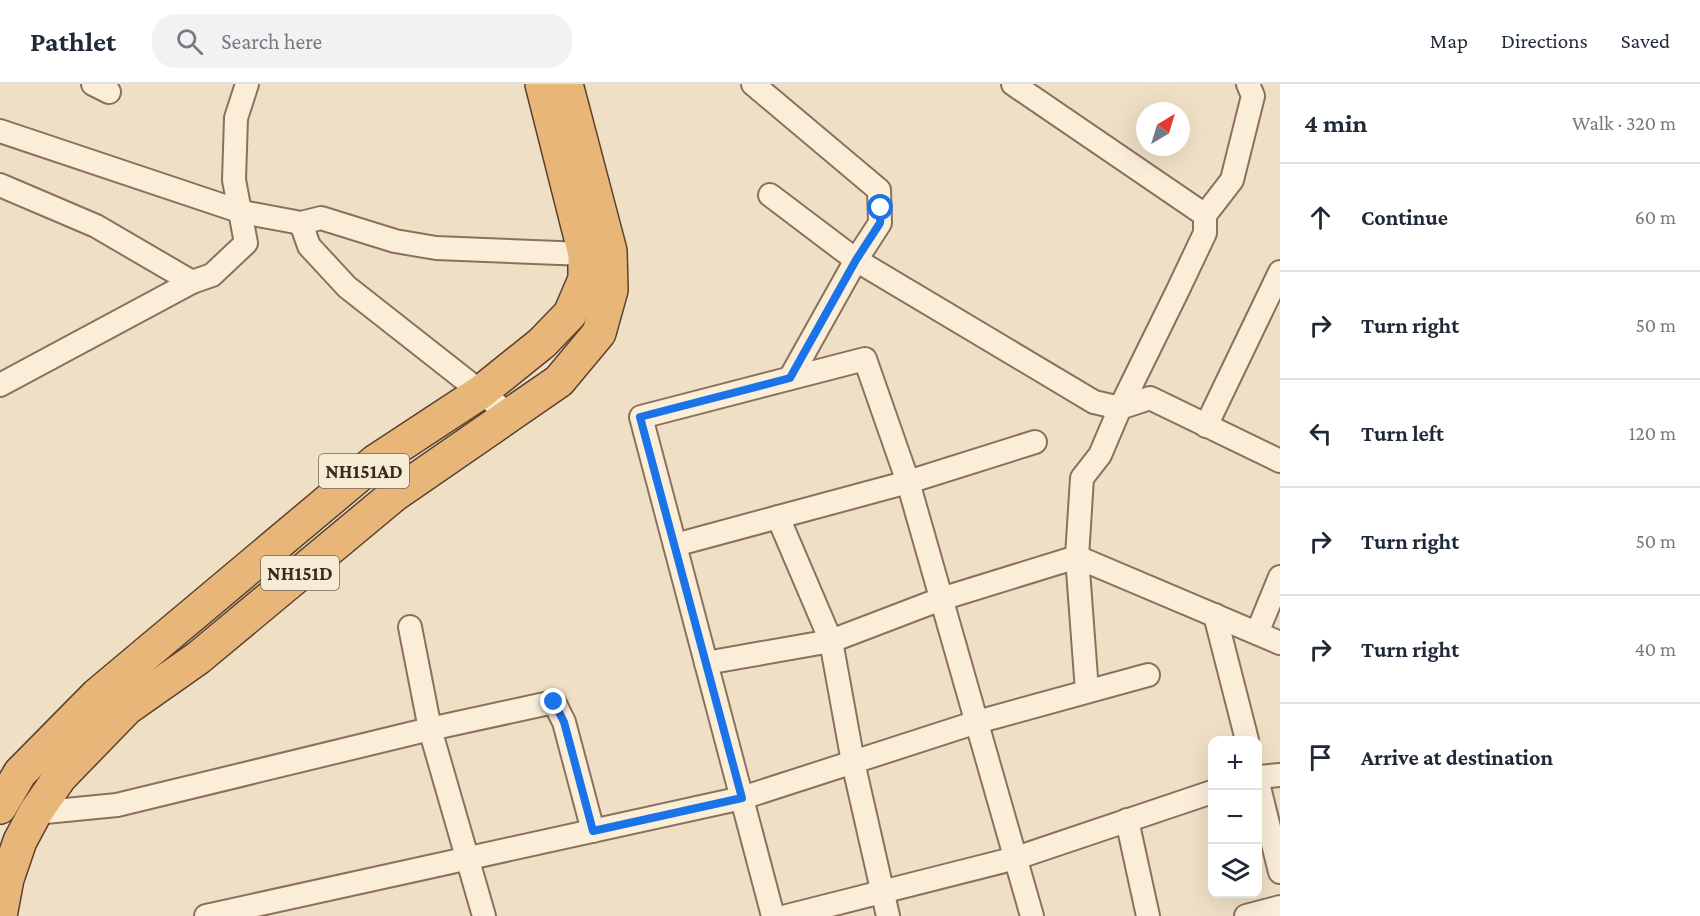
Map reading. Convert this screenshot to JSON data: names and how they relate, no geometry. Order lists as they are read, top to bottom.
{
  "streets": {
    "highway": ["NH151AD", "NH151D"]
  },
  "crossings": [
    ["NH151AD", "NH151D"]
  ],
  "north": "top right",
  "page": {
    "header": "Pathlet",
    "search": "Search here",
    "nav": ["Map", "Directions", "Saved"],
    "heading": ["4 min", "Walk · 320 m"],
    "list": [
      ["Continue", "60 m"],
      ["Turn right", "50 m"],
      ["Turn left", "120 m"],
      ["Turn right", "50 m"],
      ["Turn right", "40 m"],
      "Arrive at destination"
    ],
    "map_buttons": ["+", "−"]
  }
}
